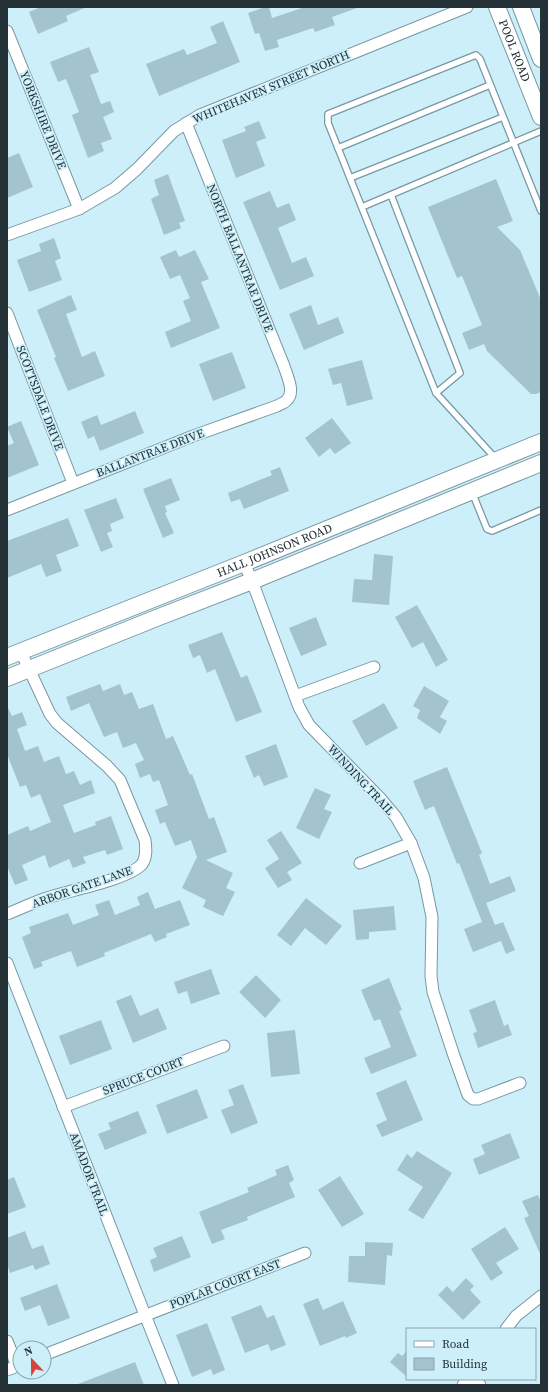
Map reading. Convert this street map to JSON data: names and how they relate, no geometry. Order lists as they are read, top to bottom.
{
  "streets": {
    "main road": ["POOL ROAD", "HALL JOHNSON ROAD"],
    "street": [
      "WHITEHAVEN STREET NORTH",
      "YORKSHIRE DRIVE",
      "NORTH BALLANTRAE DRIVE",
      "SCOTTSDALE DRIVE",
      "BALLANTRAE DRIVE",
      "WINDING TRAIL",
      "ARBOR GATE LANE",
      "SPRUCE COURT",
      "AMADOR TRAIL",
      "POPLAR COURT EAST"
    ]
  },
  "crossings": [
    ["WHITEHAVEN STREET NORTH", "YORKSHIRE DRIVE"],
    ["WHITEHAVEN STREET NORTH", "NORTH BALLANTRAE DRIVE"],
    ["NORTH BALLANTRAE DRIVE", "BALLANTRAE DRIVE"],
    ["SCOTTSDALE DRIVE", "BALLANTRAE DRIVE"],
    ["HALL JOHNSON ROAD", "WINDING TRAIL"],
    ["HALL JOHNSON ROAD", "ARBOR GATE LANE"],
    ["SPRUCE COURT", "AMADOR TRAIL"],
    ["AMADOR TRAIL", "POPLAR COURT EAST"]
  ],
  "legend": ["Road", "Building"],
  "north": "top"
}
